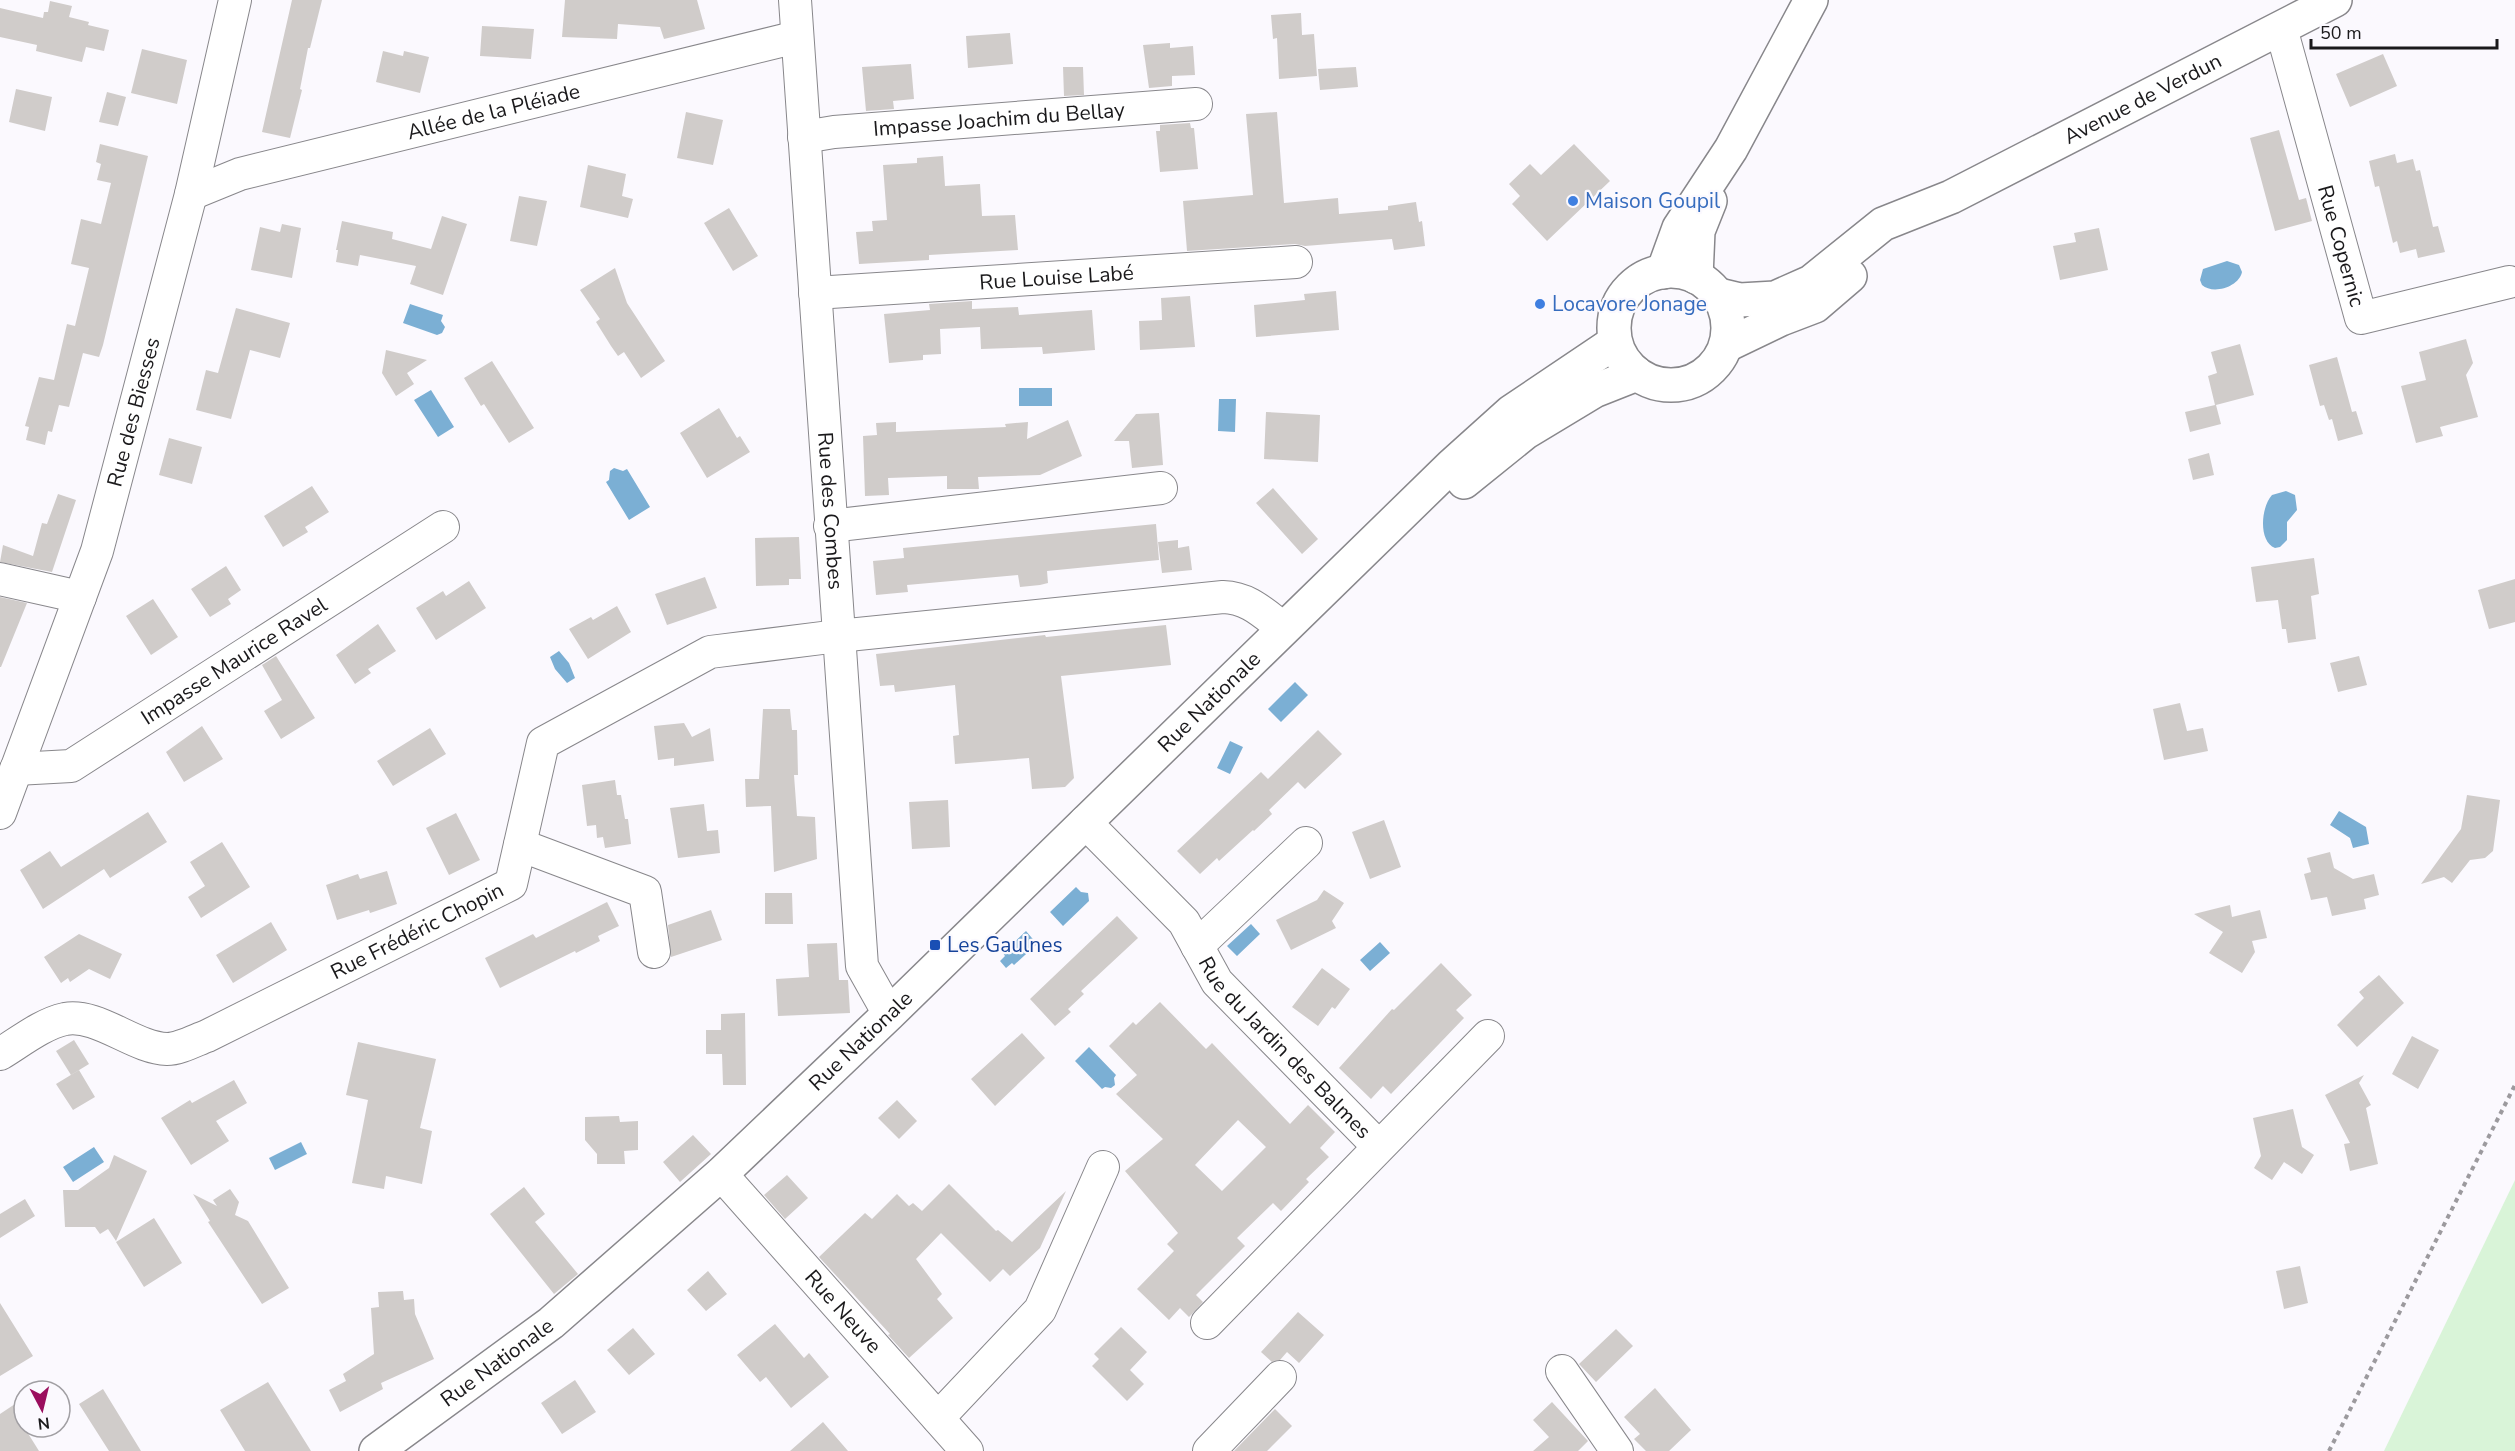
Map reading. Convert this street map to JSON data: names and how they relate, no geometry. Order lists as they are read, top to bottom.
{
  "streets": {
    "main road": ["Avenue de Verdun", "Rue Nationale"],
    "street": [
      "Allée de la Pléiade",
      "Impasse Joachim du Bellay",
      "Rue Copernic",
      "Rue Louise Labé",
      "Rue des Biesses",
      "Rue des Combes",
      "Impasse Maurice Ravel",
      "Rue Frédéric Chopin",
      "Rue du Jardin des Balmes",
      "Rue Neuve"
    ]
  },
  "crossings": [
    ["Avenue de Verdun", "Rue Copernic"],
    ["Avenue de Verdun", "Rue Nationale"],
    ["Allée de la Pléiade", "Rue des Biesses"],
    ["Allée de la Pléiade", "Rue des Combes"],
    ["Impasse Joachim du Bellay", "Rue des Combes"],
    ["Rue Louise Labé", "Rue des Combes"],
    ["Rue des Biesses", "Impasse Maurice Ravel"],
    ["Rue des Combes", "Rue Nationale"],
    ["Rue des Combes", "Rue Frédéric Chopin"],
    ["Rue Nationale", "Rue Frédéric Chopin"],
    ["Rue Nationale", "Rue du Jardin des Balmes"],
    ["Rue Nationale", "Rue Neuve"]
  ],
  "places": {
    "other": ["Maison Goupil", "Locavore Jonage"],
    "transit": ["Les Gaulnes"]
  },
  "scale_bar": "50 m",
  "north": "bottom"
}
